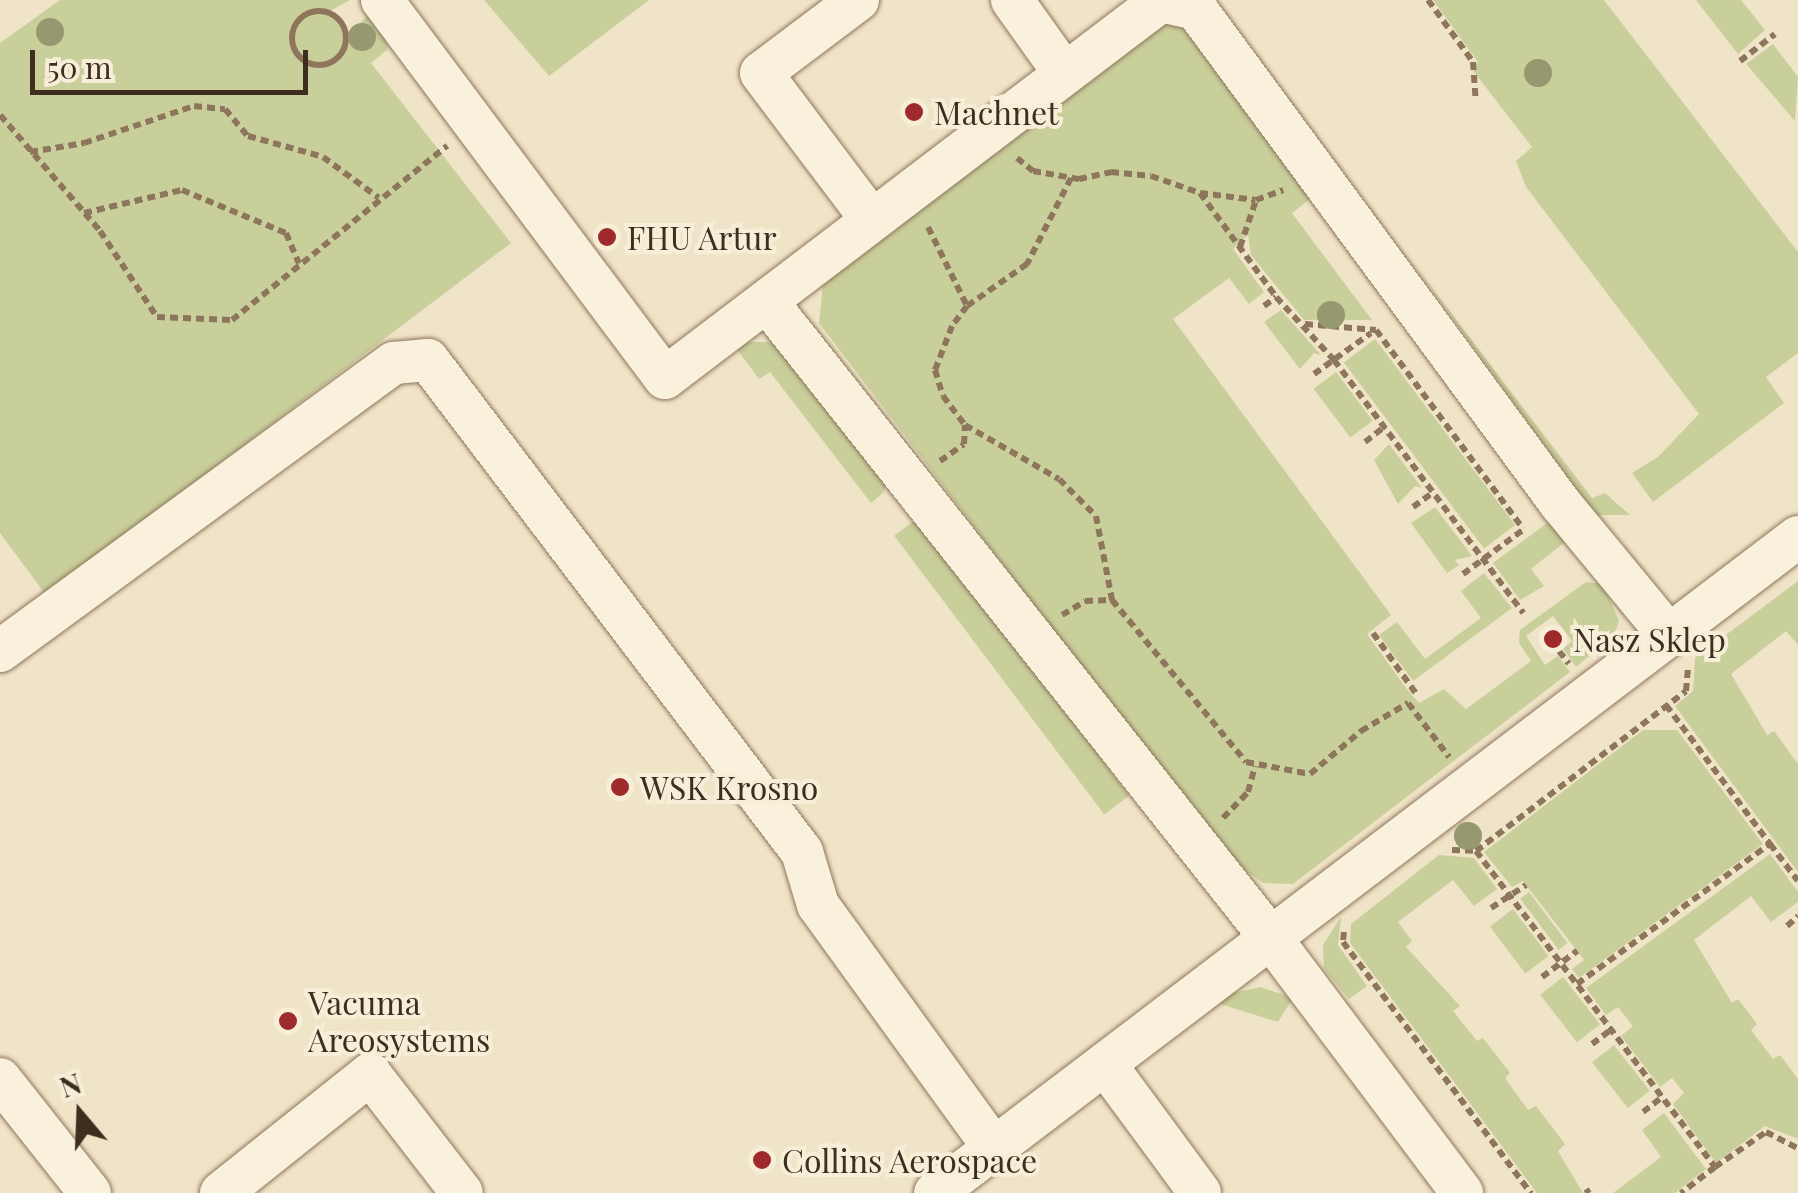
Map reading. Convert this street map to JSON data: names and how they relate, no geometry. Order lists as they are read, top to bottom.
{
  "places": [
    "Machnet",
    "FHU Artur",
    "Nasz Sklep",
    "WSK Krosno",
    "Vacuma Areosystems",
    "Collins Aerospace"
  ],
  "scale_bar": "50 m",
  "north": "top"
}
